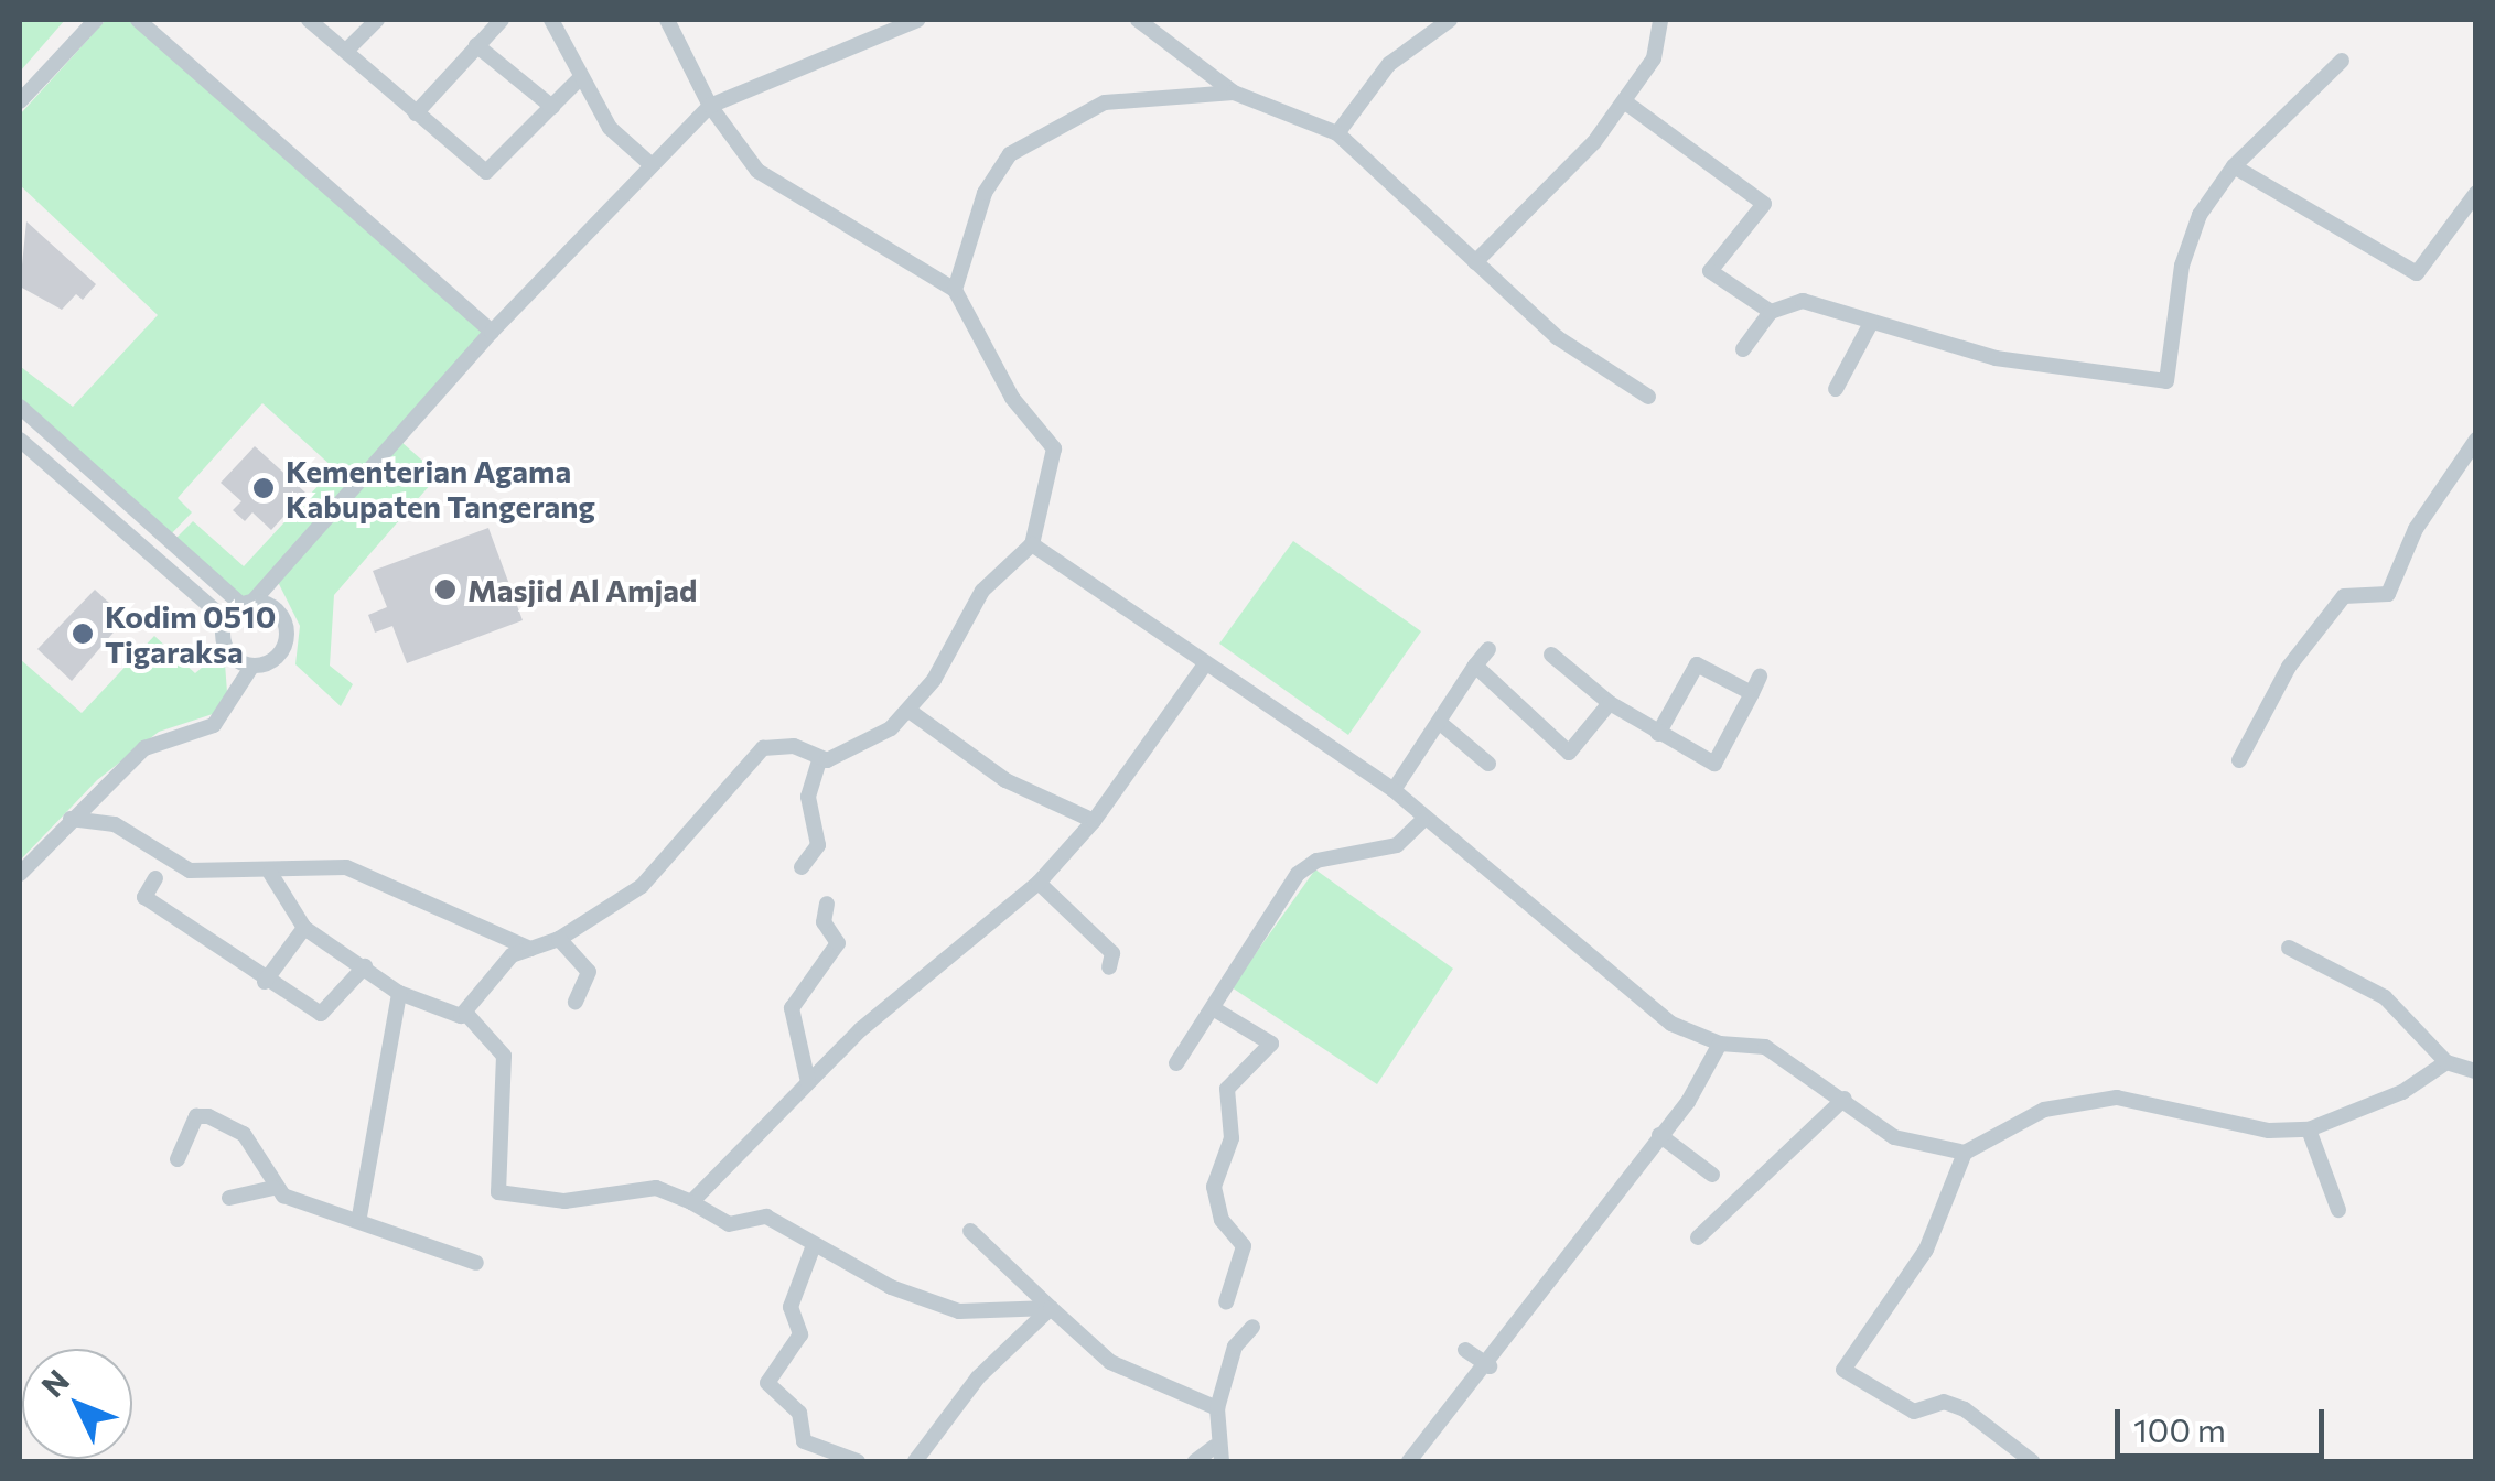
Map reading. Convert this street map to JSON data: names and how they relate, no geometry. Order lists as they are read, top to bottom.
{
  "places": ["Kementerian Agama Kabupaten Tangerang", "Masjid Al Amjad", "Kodim 0510 Tigaraksa"],
  "scale_bar": "100 m",
  "north": "top left"
}
